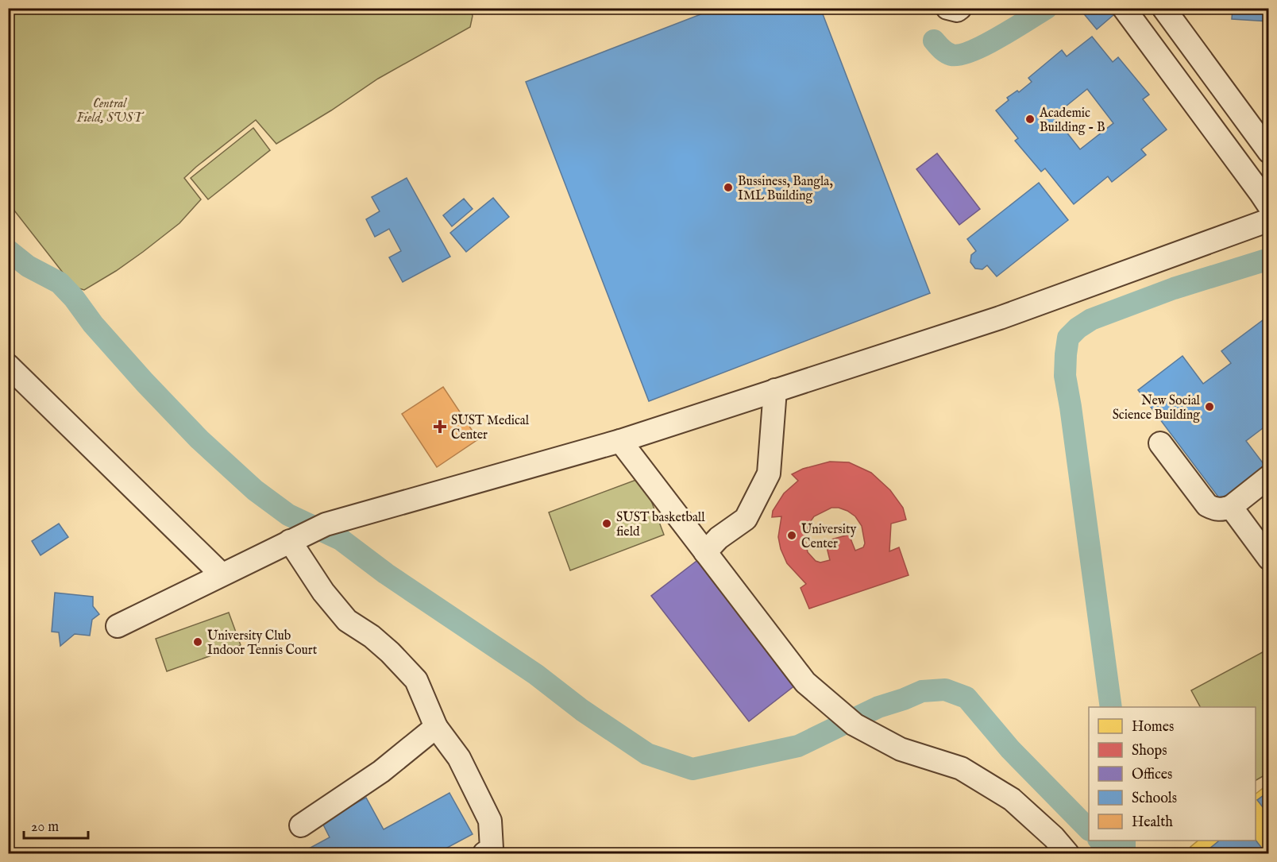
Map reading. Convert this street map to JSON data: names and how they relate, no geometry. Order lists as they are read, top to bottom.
{
  "parks": ["Central Field, SUST"],
  "places": {
    "other": [
      "Academic Building - B",
      "Bussiness, Bangla, IML Building",
      "New Social Science Building",
      "SUST basketball field",
      "University Center",
      "University Club Indoor Tennis Court"
    ],
    "health": ["SUST Medical Center"]
  },
  "legend": [
    "Homes",
    "Shops",
    "Offices",
    "Schools",
    "Health"
  ],
  "scale_bar": "20 m"
}
